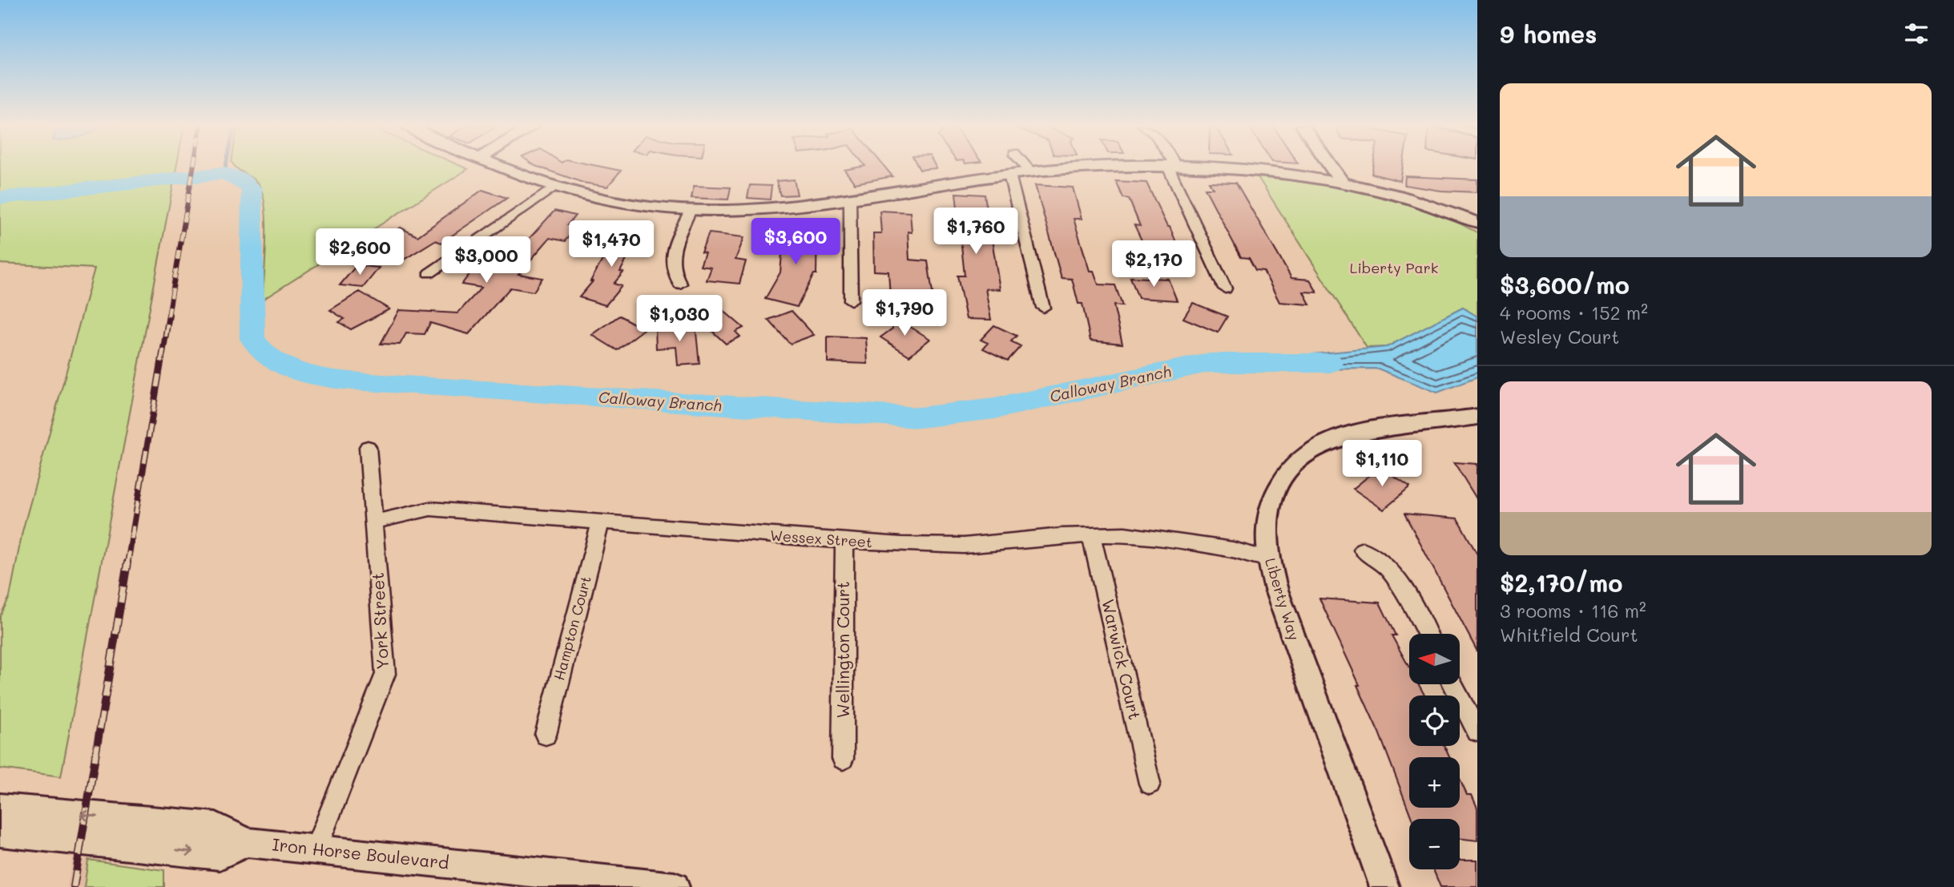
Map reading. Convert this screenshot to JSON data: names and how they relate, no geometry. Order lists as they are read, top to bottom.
{
  "streets": {
    "street": [
      "Wessex Street",
      "Liberty Way",
      "York Street",
      "Hampton Court",
      "Wellington Court",
      "Warwick Court",
      "Iron Horse Boulevard"
    ]
  },
  "crossings": [
    ["Wessex Street", "Liberty Way"],
    ["Wessex Street", "York Street"],
    ["Wessex Street", "Hampton Court"],
    ["Wessex Street", "Wellington Court"],
    ["Wessex Street", "Warwick Court"],
    ["York Street", "Iron Horse Boulevard"]
  ],
  "water": ["Calloway Branch"],
  "parks": ["Liberty Park"],
  "north": "left",
  "page": {
    "heading": "9 homes",
    "list": [
      {
        "name": "$3,600/mo",
        "note": "4 rooms · 152 m² · Wesley Court"
      },
      {
        "name": "$2,170/mo",
        "note": "3 rooms · 116 m² · Whitfield Court"
      }
    ],
    "price": [
      "$1,760",
      "$3,600",
      "$1,470",
      "$2,600",
      "$3,000",
      "$2,170",
      "$1,790",
      "$1,030",
      "$1,110"
    ],
    "map_buttons": ["+", "−"]
  }
}
